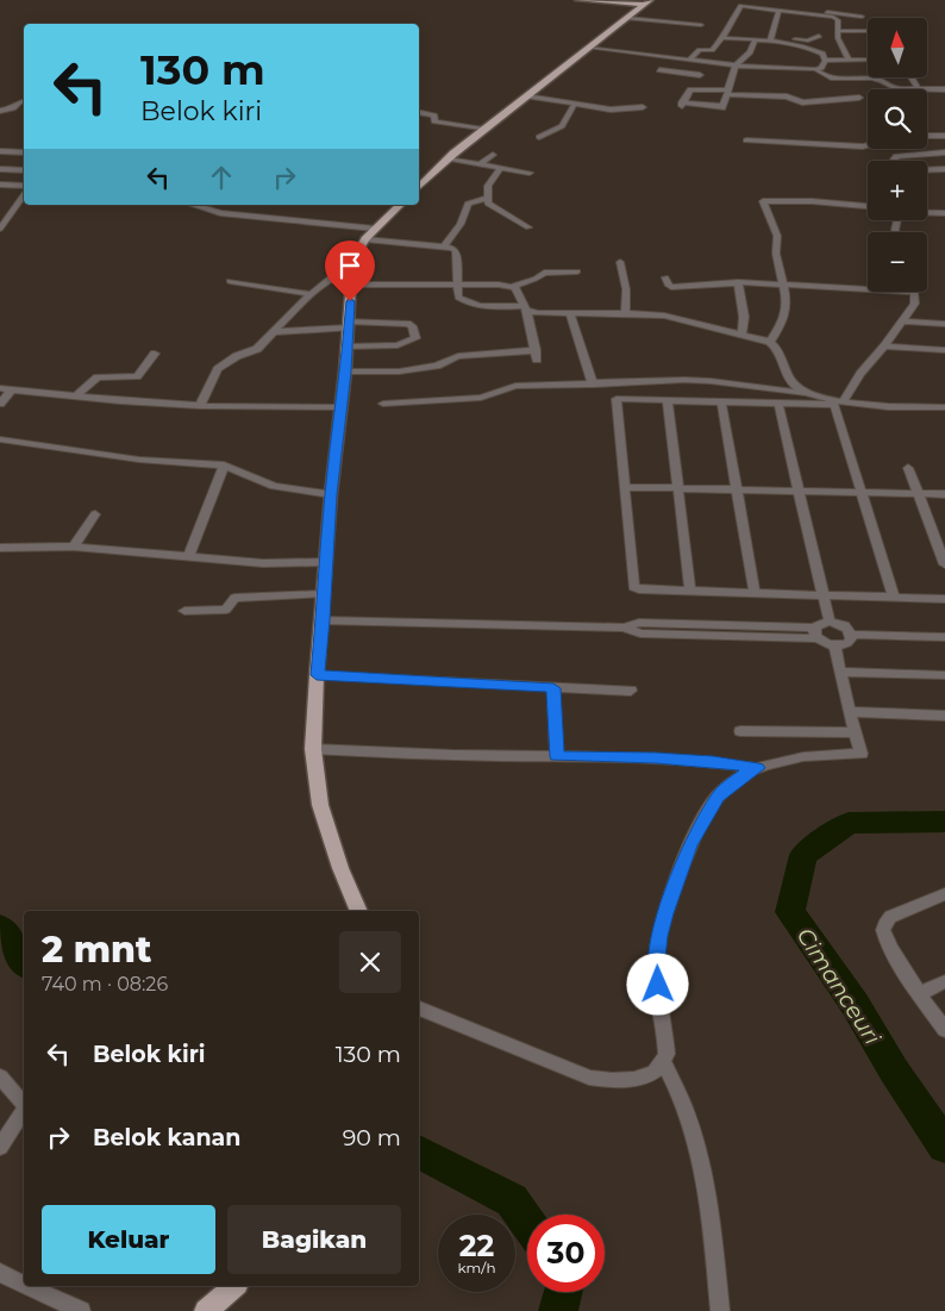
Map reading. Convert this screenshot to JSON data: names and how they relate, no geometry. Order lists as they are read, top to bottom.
{
  "water": ["Cimanceuri"],
  "north": "top",
  "page": {
    "map_buttons": ["+", "−"],
    "turn": ["130 m", "Belok kiri"],
    "heading": ["2 mnt", "740 m · 08:26"],
    "list": [
      {
        "name": "Belok kiri",
        "value": "130 m"
      },
      {
        "name": "Belok kanan",
        "value": "90 m"
      }
    ],
    "buttons": ["Keluar", "Bagikan"],
    "speed": "22 km/h",
    "limit": "30"
  }
}
